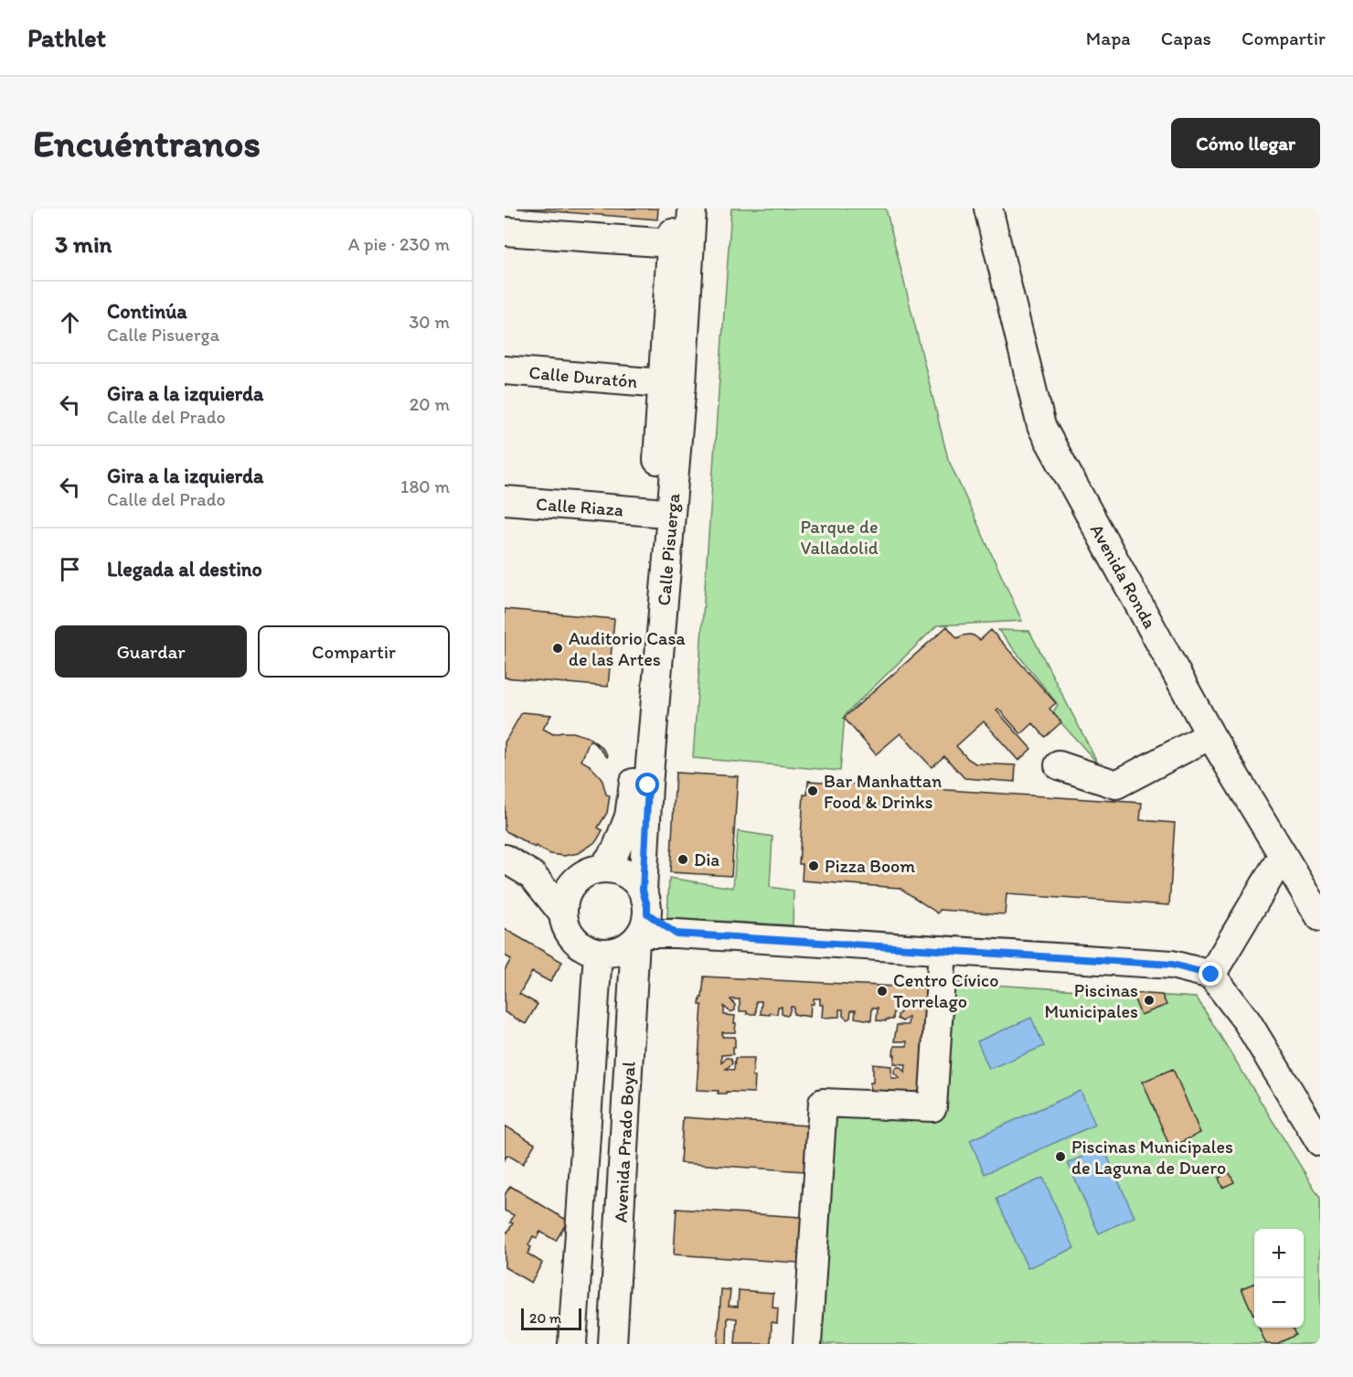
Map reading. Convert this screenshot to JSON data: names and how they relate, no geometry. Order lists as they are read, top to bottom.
{
  "streets": {
    "street": [
      "Calle Duratón",
      "Calle Riaza",
      "Calle Pisuerga",
      "Avenida Ronda",
      "Avenida Prado Boyal"
    ]
  },
  "crossings": [
    ["Calle Duratón", "Calle Pisuerga"],
    ["Calle Riaza", "Calle Pisuerga"],
    ["Calle Pisuerga", "Avenida Prado Boyal"]
  ],
  "parks": ["Parque de Valladolid"],
  "places": [
    "Auditorio Casa de las Artes",
    "Bar Manhattan Food & Drinks",
    "Dia",
    "Pizza Boom",
    "Centro Cívico Torrelago",
    "Piscinas Municipales",
    "Piscinas Municipales de Laguna de Duero"
  ],
  "scale_bar": "20 m",
  "page": {
    "header": "Pathlet",
    "nav": ["Mapa", "Capas", "Compartir"],
    "buttons": [
      "Cómo llegar",
      ["Guardar", "Compartir"]
    ],
    "title": "Encuéntranos",
    "heading": ["3 min", "A pie · 230 m"],
    "list": [
      ["Continúa", "Calle Pisuerga", "30 m"],
      ["Gira a la izquierda", "Calle del Prado", "20 m"],
      ["Gira a la izquierda", "Calle del Prado", "180 m"],
      "Llegada al destino"
    ],
    "map_buttons": ["+", "−"],
    "scale": "20 m"
  }
}
